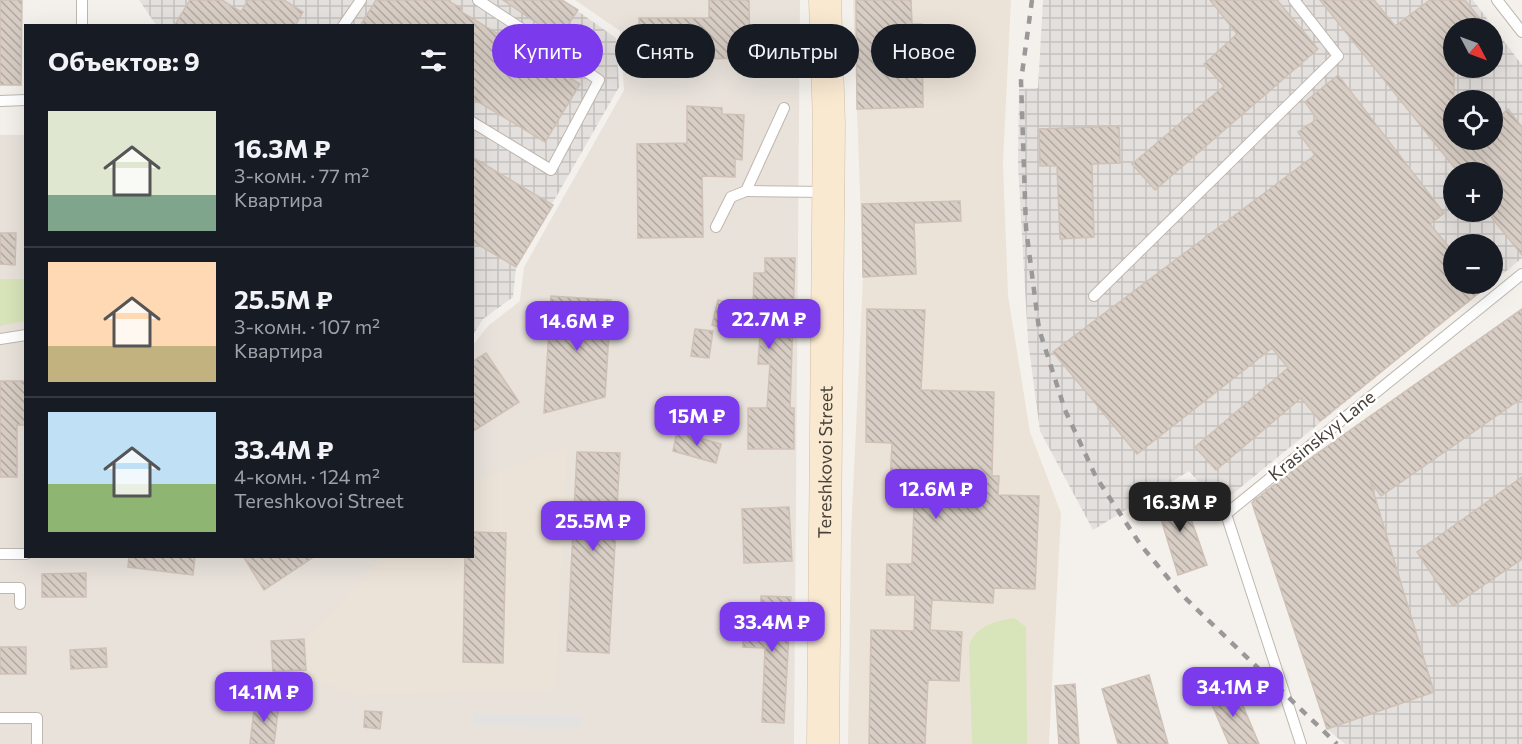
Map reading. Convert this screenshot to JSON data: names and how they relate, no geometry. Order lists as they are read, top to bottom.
{
  "streets": {
    "street": ["Tereshkovoi Street"],
    "lane": ["Krasinskyy Lane"]
  },
  "north": "bottom right",
  "page": {
    "map_buttons": ["+", "−"],
    "chip": [
      "Купить",
      "Снять",
      "Фильтры",
      "Новое"
    ],
    "heading": "Объектов: 9",
    "list": [
      {
        "name": "16.3M ₽",
        "note": "3-комн. · 77 m² · Квартира"
      },
      {
        "name": "25.5M ₽",
        "note": "3-комн. · 107 m² · Квартира"
      },
      {
        "name": "33.4M ₽",
        "note": "4-комн. · 124 m² · Tereshkovoi Street"
      }
    ],
    "price": [
      "22.7M ₽",
      "14.6M ₽",
      "15M ₽",
      "12.6M ₽",
      "16.3M ₽",
      "25.5M ₽",
      "33.4M ₽",
      "34.1M ₽",
      "14.1M ₽"
    ]
  }
}
